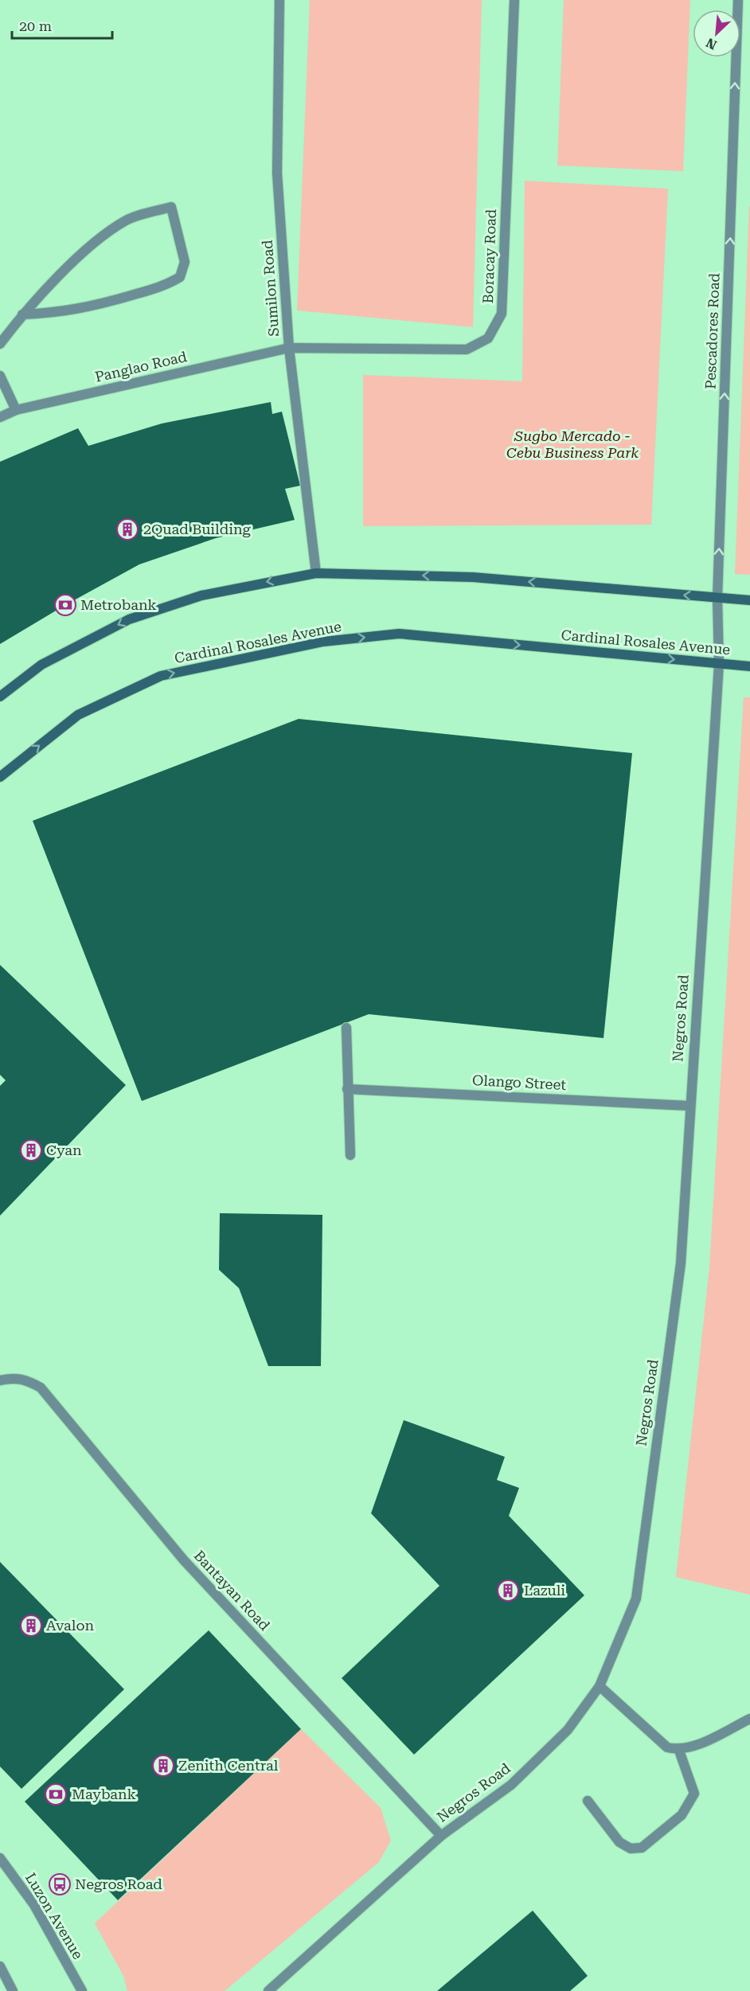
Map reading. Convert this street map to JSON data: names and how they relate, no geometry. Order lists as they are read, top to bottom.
{
  "streets": {
    "main road": ["Cardinal Rosales Avenue"],
    "street": [
      "Boracay Road",
      "Sumilon Road",
      "Pescadores Road",
      "Panglao Road",
      "Negros Road",
      "Olango Street",
      "Bantayan Road",
      "Luzon Avenue"
    ]
  },
  "crossings": [
    ["Boracay Road", "Sumilon Road"],
    ["Boracay Road", "Panglao Road"],
    ["Sumilon Road", "Panglao Road"],
    ["Pescadores Road", "Cardinal Rosales Avenue"],
    ["Pescadores Road", "Negros Road"],
    ["Cardinal Rosales Avenue", "Negros Road"],
    ["Negros Road", "Olango Street"],
    ["Negros Road", "Bantayan Road"]
  ],
  "one_way": ["Pescadores Road"],
  "parks": ["Sugbo Mercado - Cebu Business Park"],
  "places": {
    "building": [
      "2Quad Building",
      "Cyan",
      "Lazuli",
      "Avalon",
      "Zenith Central"
    ],
    "bank": ["Metrobank", "Maybank"],
    "bus stop": ["Negros Road"]
  },
  "scale_bar": "20 m",
  "north": "bottom left"
}
